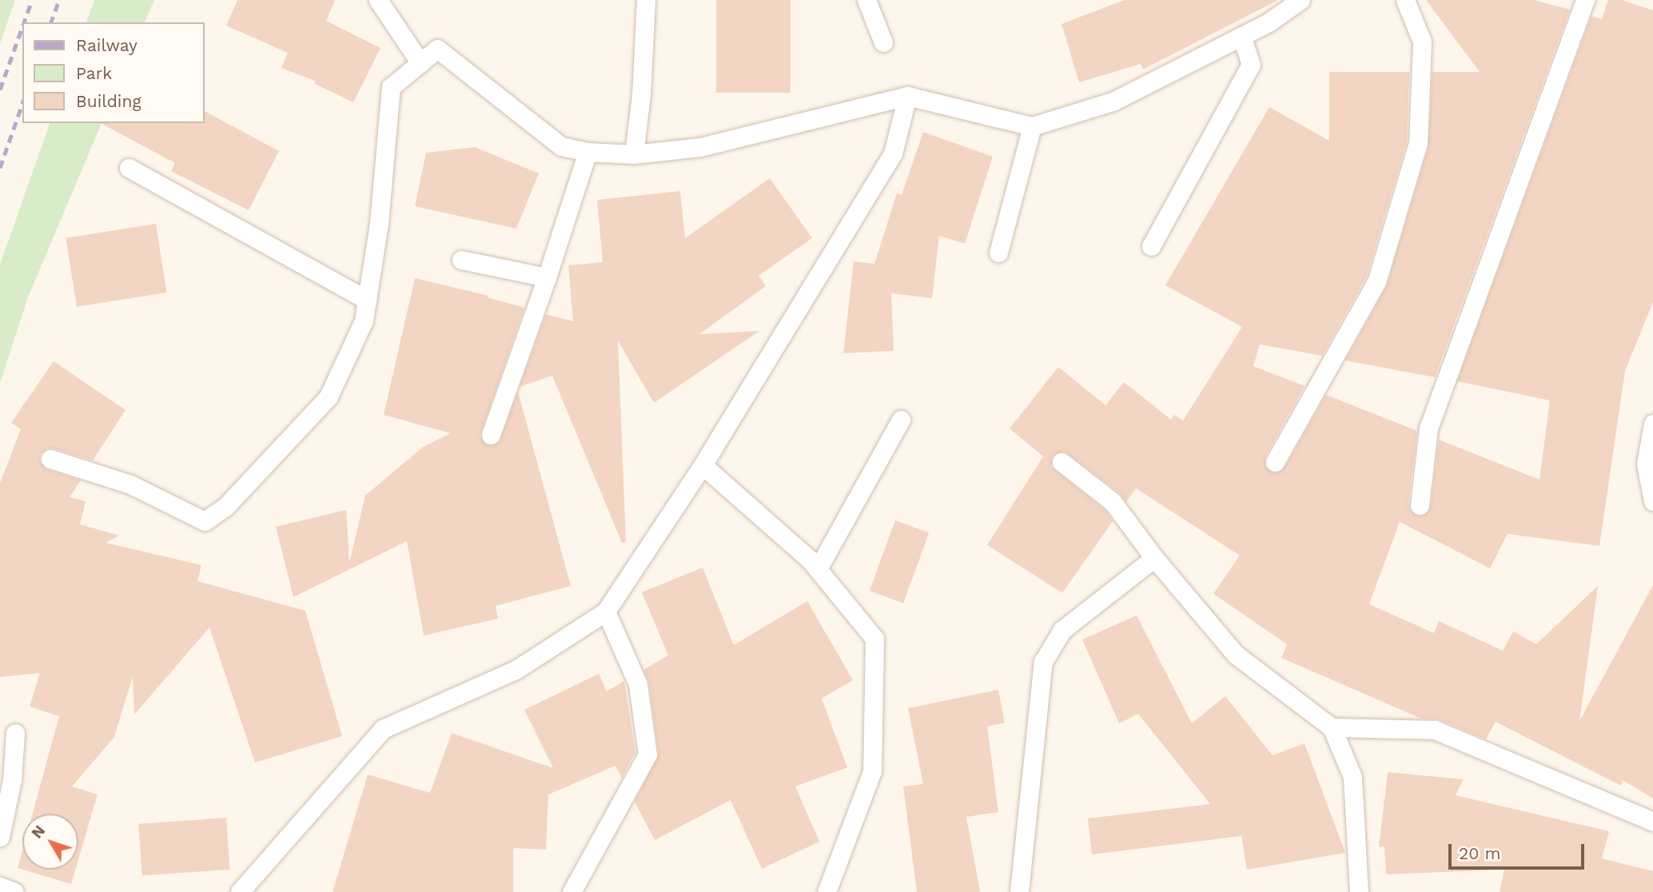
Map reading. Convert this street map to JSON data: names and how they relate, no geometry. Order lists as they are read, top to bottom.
{
  "legend": ["Railway", "Park", "Building"],
  "scale_bar": "20 m",
  "north": "top left"
}
